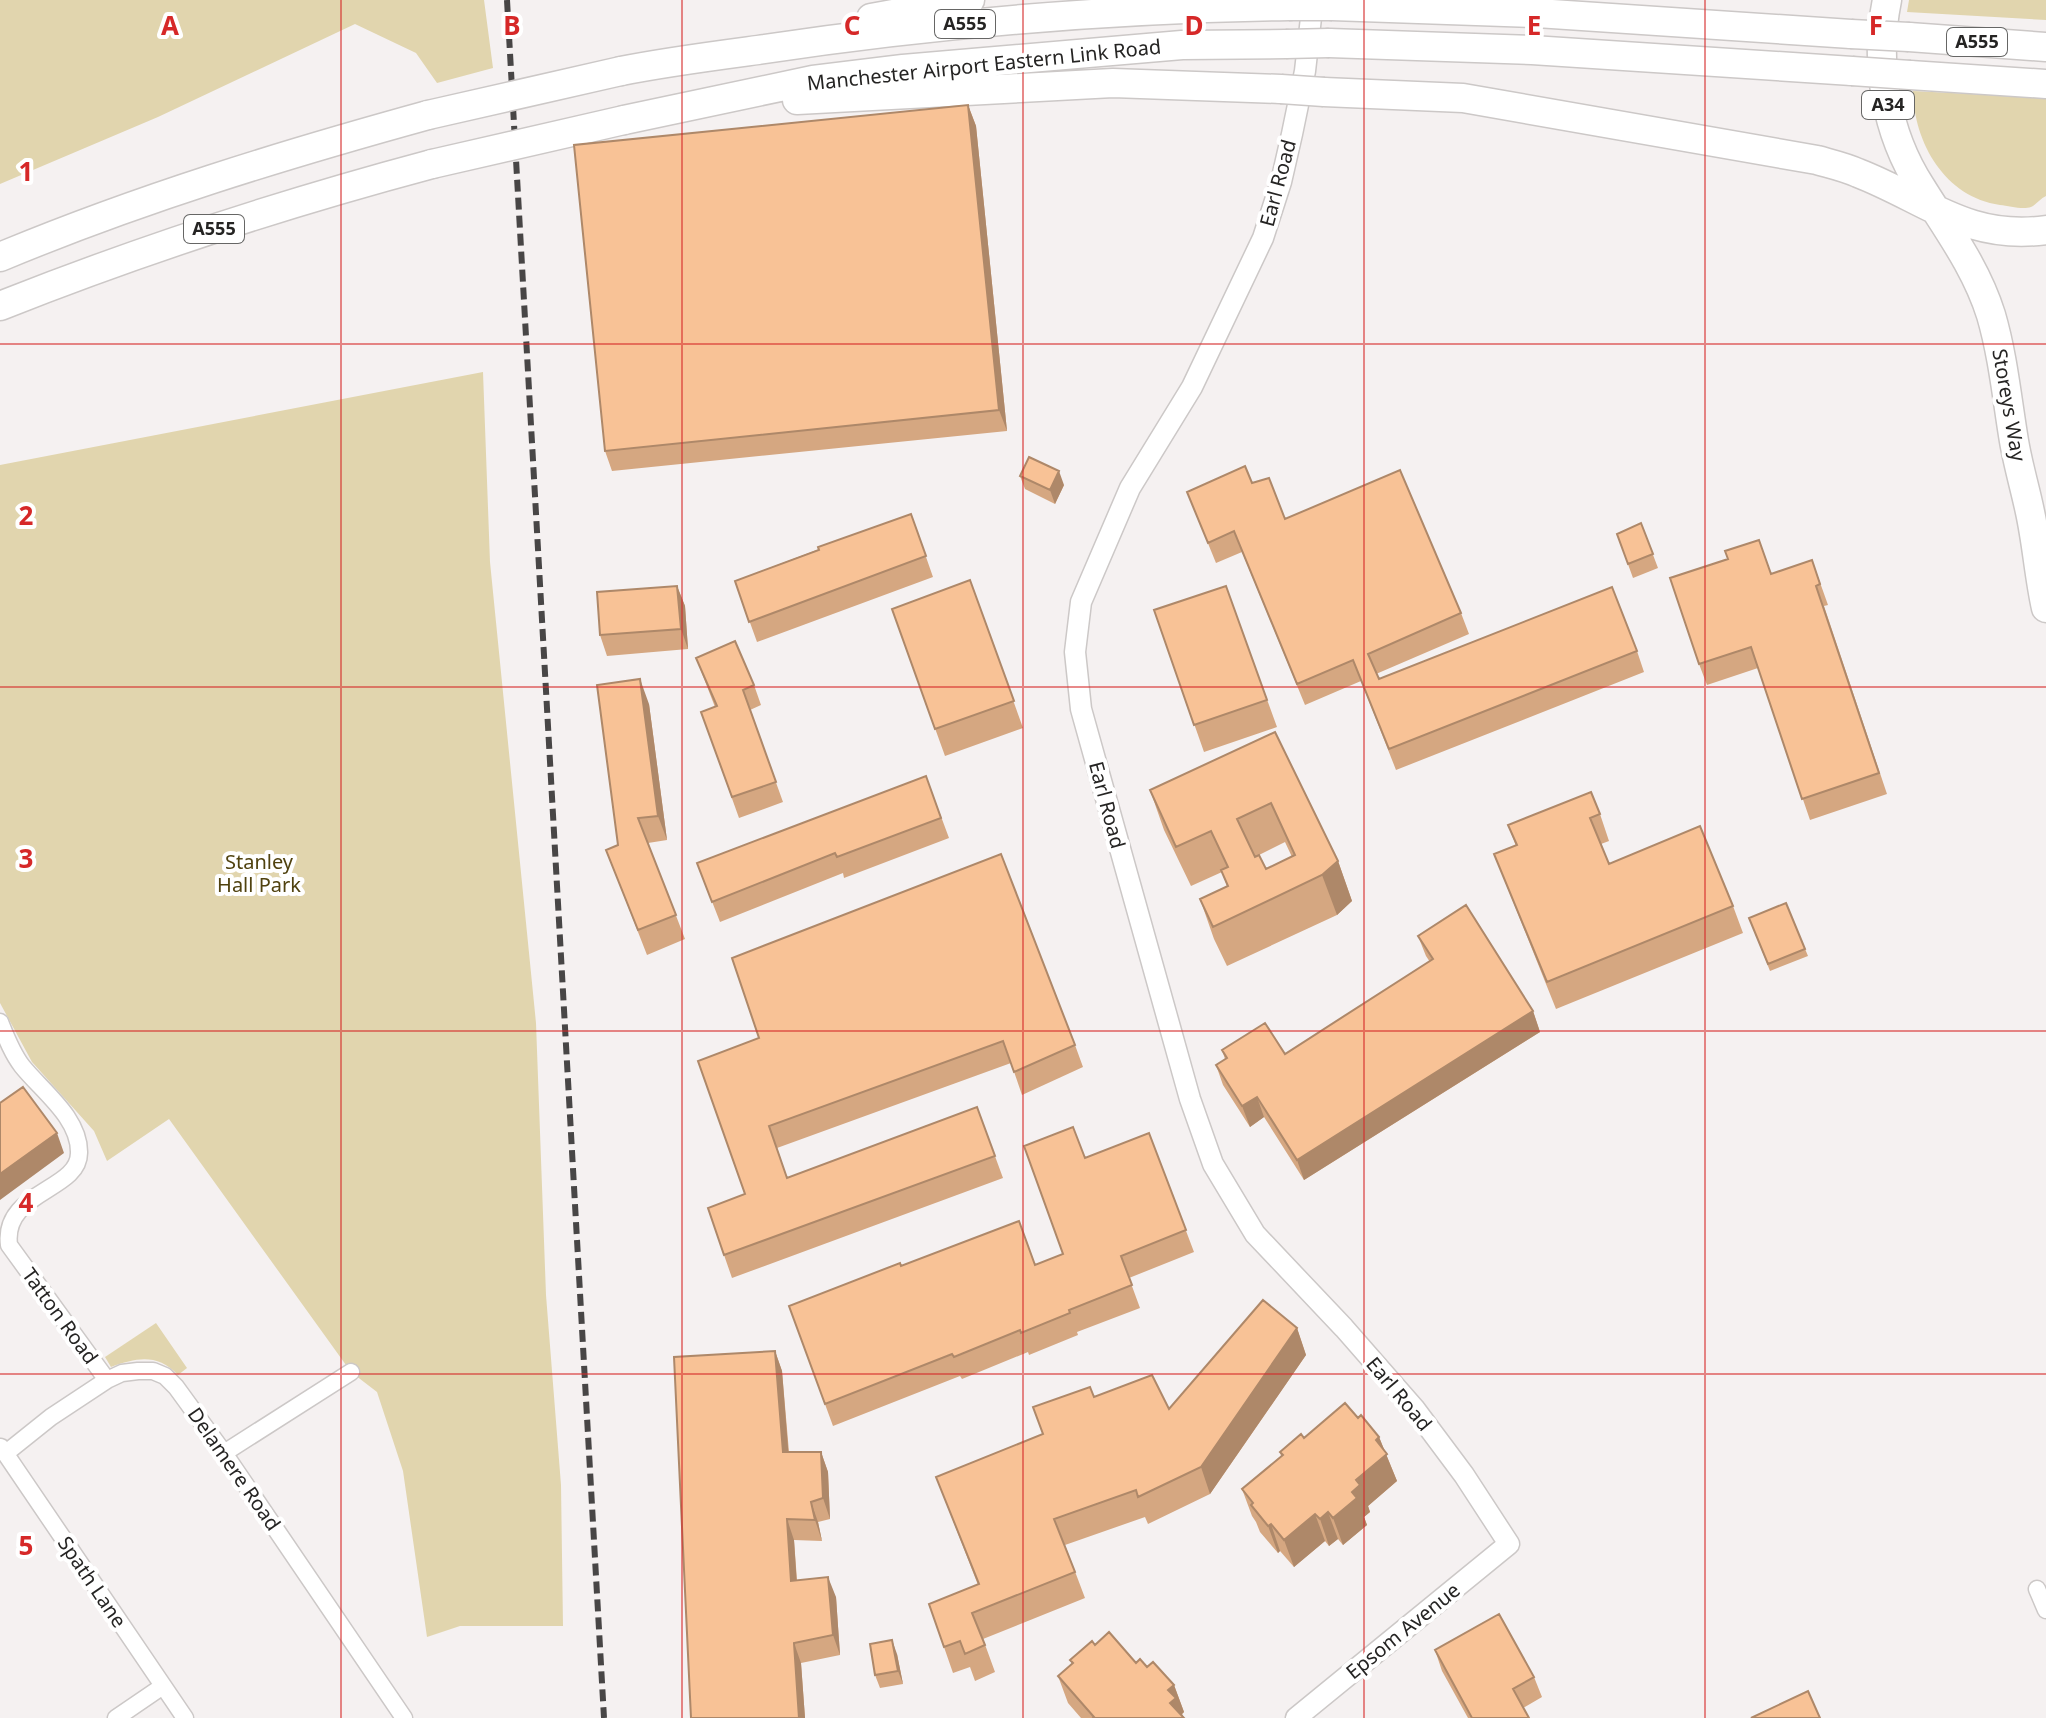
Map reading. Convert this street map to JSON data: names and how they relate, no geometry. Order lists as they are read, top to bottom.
{
  "streets": {
    "highway": [
      "A555",
      "Manchester Airport Eastern Link Road",
      "A34",
      "Storeys Way"
    ],
    "street": [
      "Earl Road",
      "Tatton Road",
      "Delamere Road",
      "Spath Lane",
      "Epsom Avenue"
    ]
  },
  "crossings": [
    ["Manchester Airport Eastern Link Road", "Earl Road"],
    ["A34", "Storeys Way"],
    ["Earl Road", "Epsom Avenue"],
    ["Tatton Road", "Delamere Road"],
    ["Delamere Road", "Spath Lane"]
  ],
  "parks": ["Stanley Hall Park"],
  "grid": {
    "columns": [
      "A",
      "B",
      "C",
      "D",
      "E",
      "F"
    ],
    "rows": [
      "1",
      "2",
      "3",
      "4",
      "5"
    ]
  }
}
